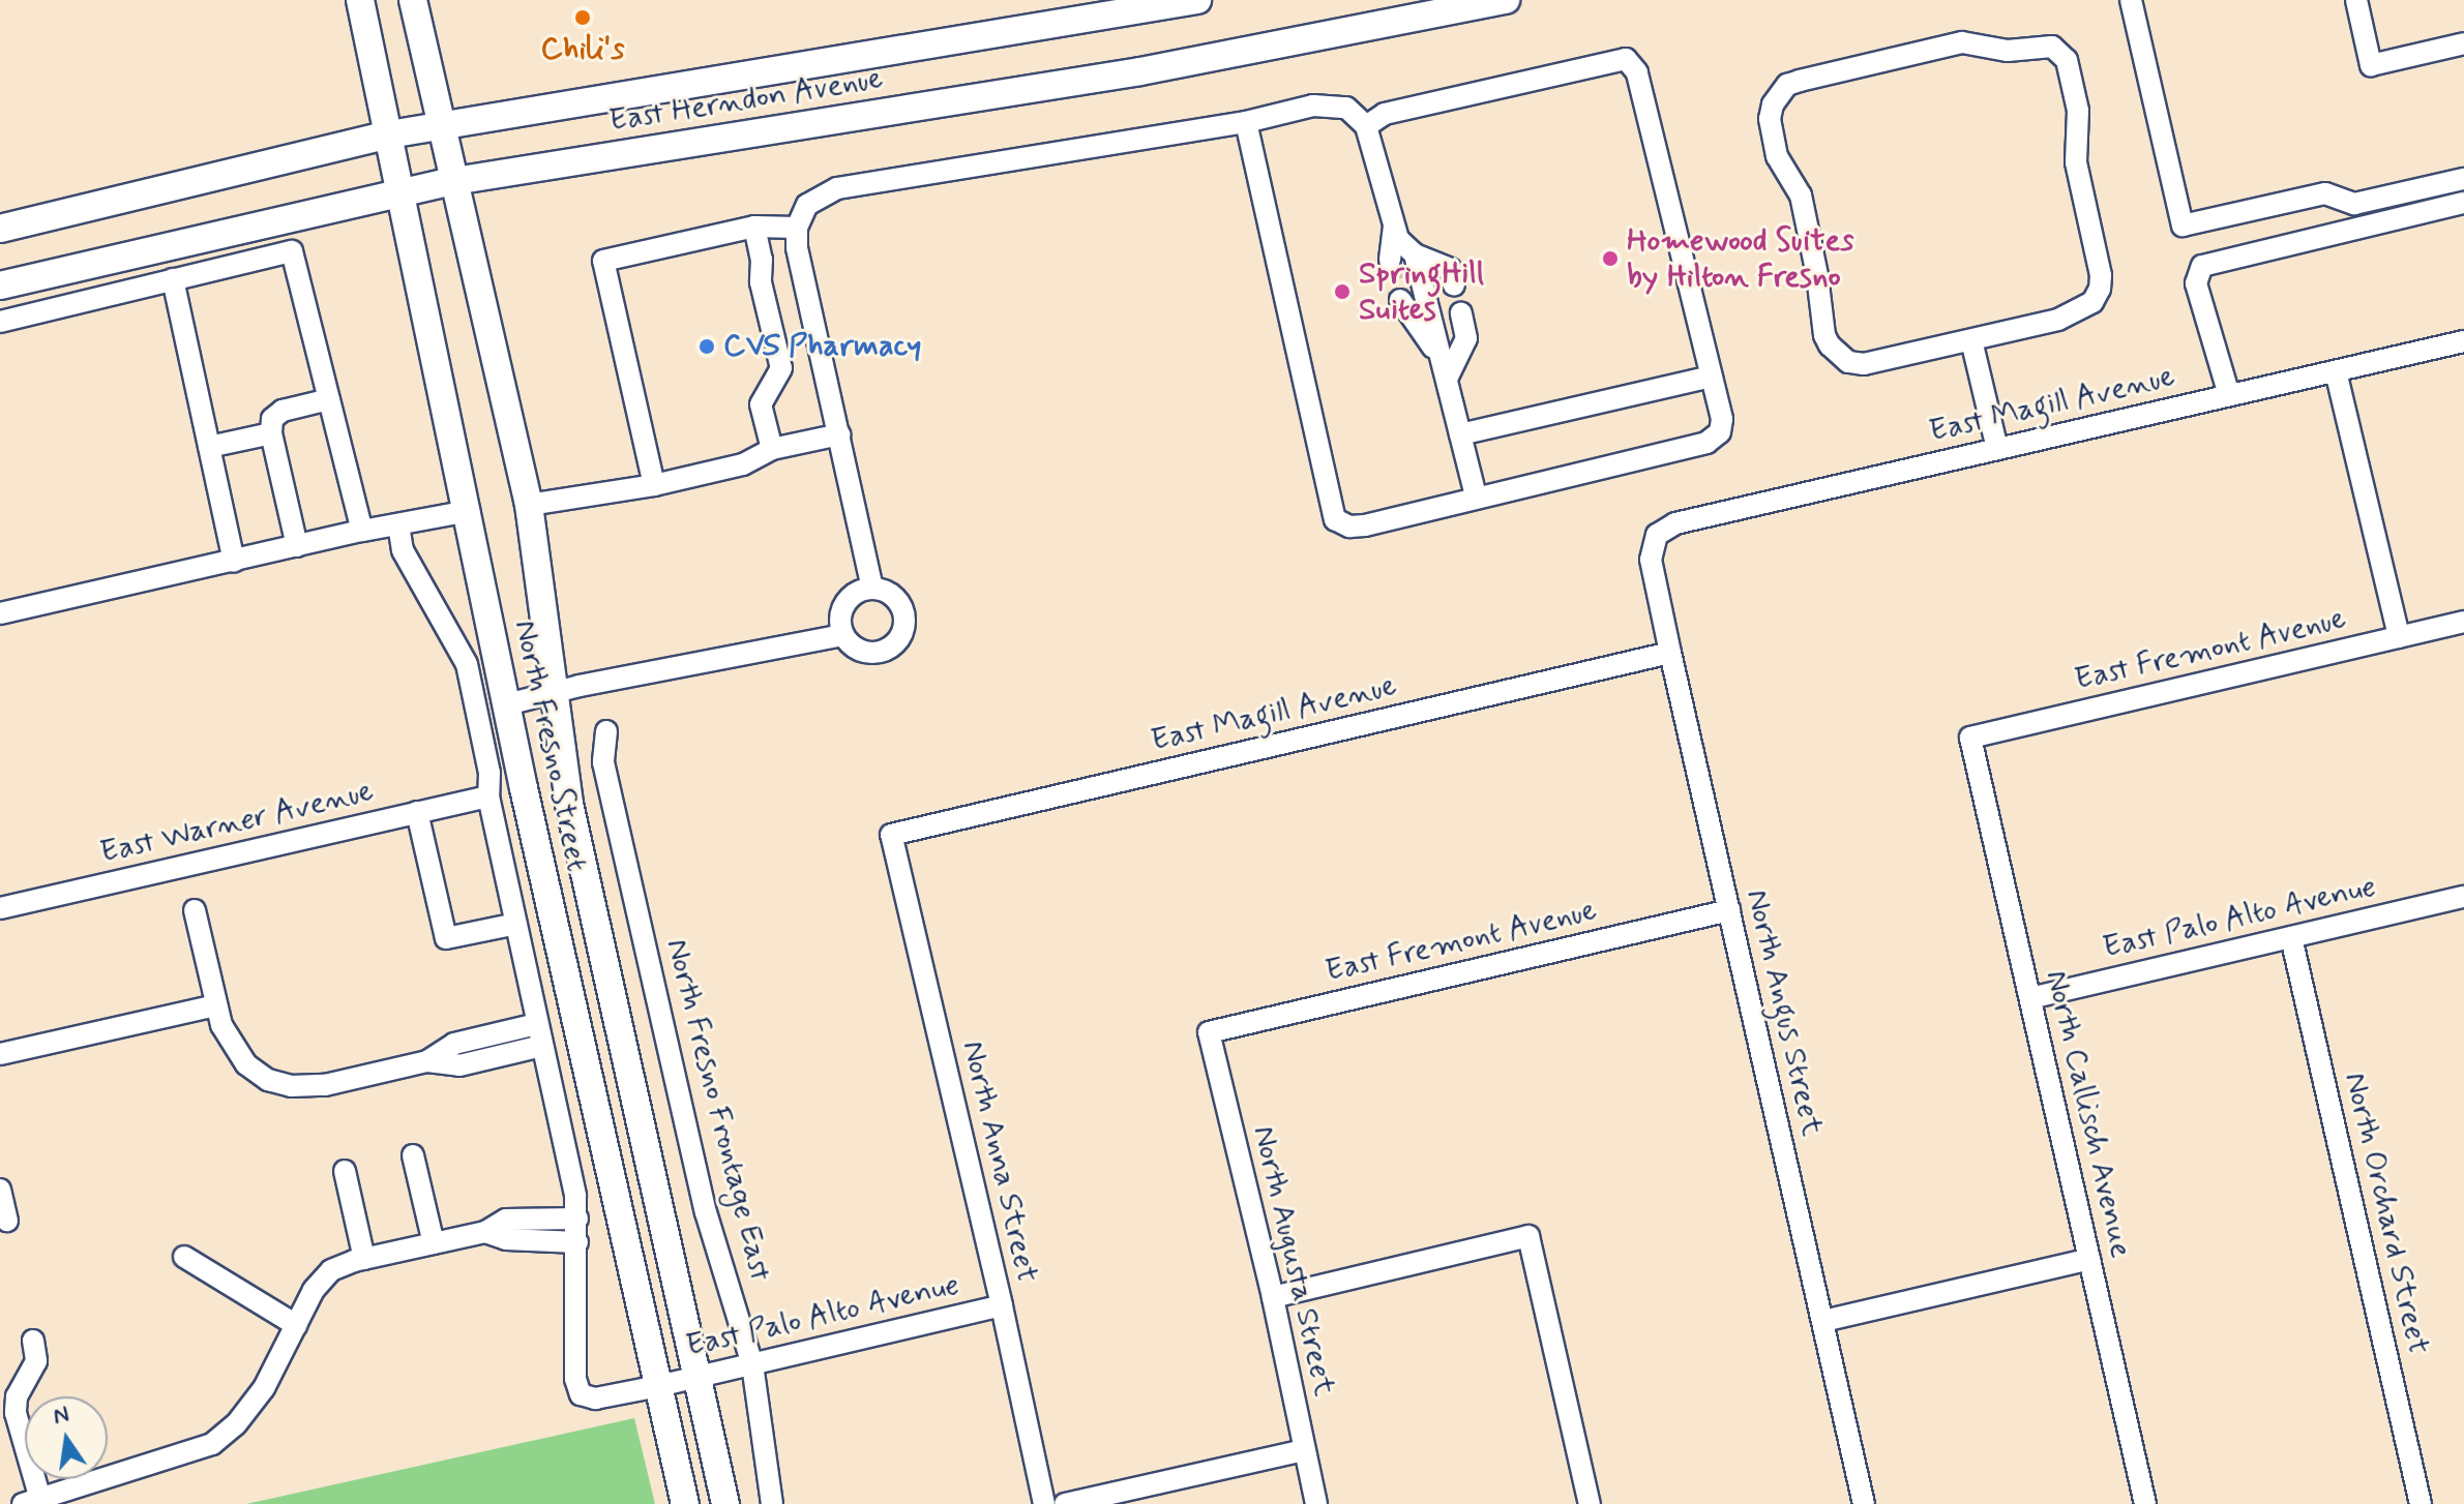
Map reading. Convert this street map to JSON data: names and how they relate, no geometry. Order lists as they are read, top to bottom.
{
  "streets": {
    "main road": ["East Herndon Avenue", "North Fresno Street"],
    "street": [
      "East Magill Avenue",
      "East Fremont Avenue",
      "East Warner Avenue",
      "East Palo Alto Avenue",
      "North Angus Street",
      "North Fresno Frontage East",
      "North Callisch Avenue",
      "North Anna Street",
      "North Orchard Street",
      "North Augusta Street"
    ]
  },
  "crossings": [
    ["East Herndon Avenue", "North Fresno Street"],
    ["East Magill Avenue", "North Angus Street"],
    ["East Magill Avenue", "North Anna Street"],
    ["East Fremont Avenue", "North Angus Street"],
    ["East Fremont Avenue", "North Callisch Avenue"],
    ["East Fremont Avenue", "North Augusta Street"],
    ["North Fresno Street", "East Palo Alto Avenue"],
    ["East Palo Alto Avenue", "North Fresno Frontage East"],
    ["East Palo Alto Avenue", "North Callisch Avenue"],
    ["East Palo Alto Avenue", "North Anna Street"],
    ["East Palo Alto Avenue", "North Orchard Street"]
  ],
  "places": [
    "Chili's",
    "Homewood Suites by Hilton Fresno",
    "SpringHill Suites",
    "CVS Pharmacy"
  ],
  "north": "top"
}
